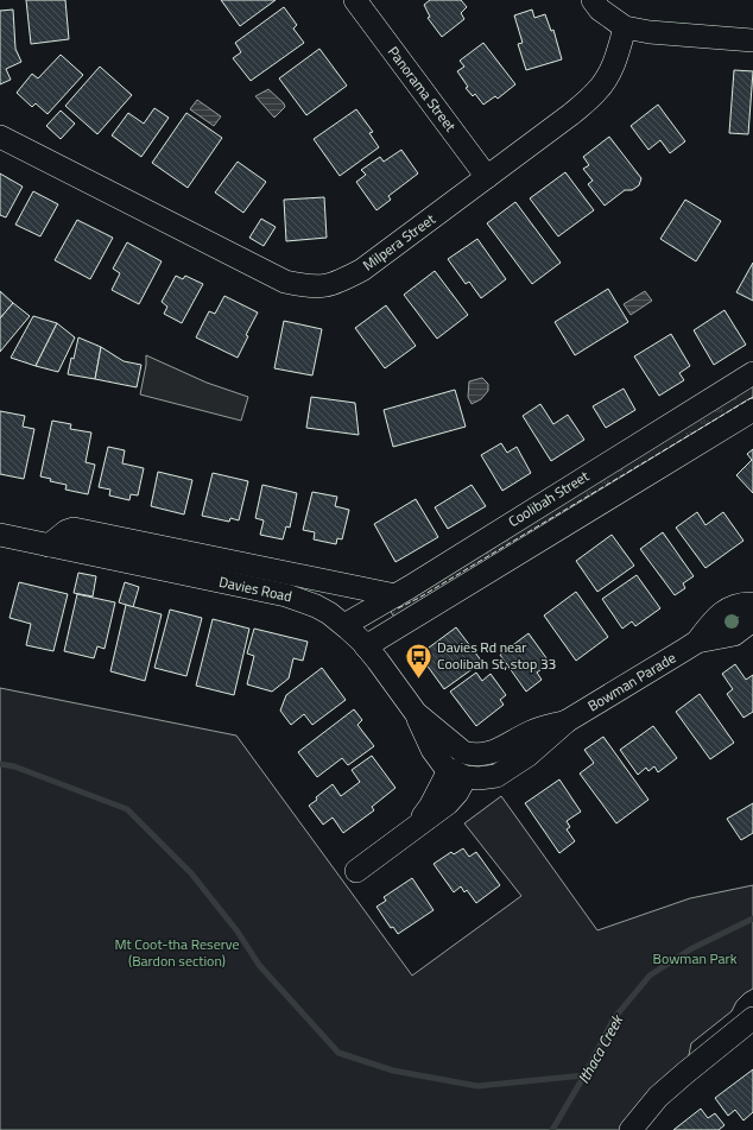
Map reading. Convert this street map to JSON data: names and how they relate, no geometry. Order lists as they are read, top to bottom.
{
  "streets": {
    "street": [
      "Panorama Street",
      "Milpera Street",
      "Coolibah Street",
      "Davies Road",
      "Bowman Parade"
    ]
  },
  "crossings": [
    ["Panorama Street", "Milpera Street"],
    ["Coolibah Street", "Davies Road"],
    ["Davies Road", "Bowman Parade"]
  ],
  "water": ["Ithaca Creek"],
  "parks": ["Mt Coot-tha Reserve (Bardon section)", "Bowman Park"],
  "places": {
    "bus stop": ["Davies Rd near Coolibah St, stop 33"]
  }
}
